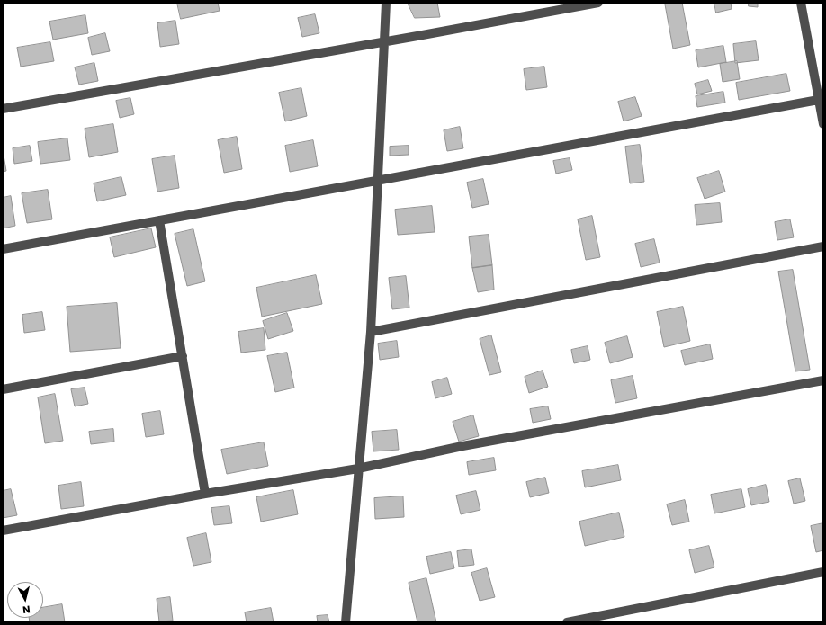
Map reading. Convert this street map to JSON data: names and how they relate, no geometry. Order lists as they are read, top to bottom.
{
  "north": "bottom"
}
